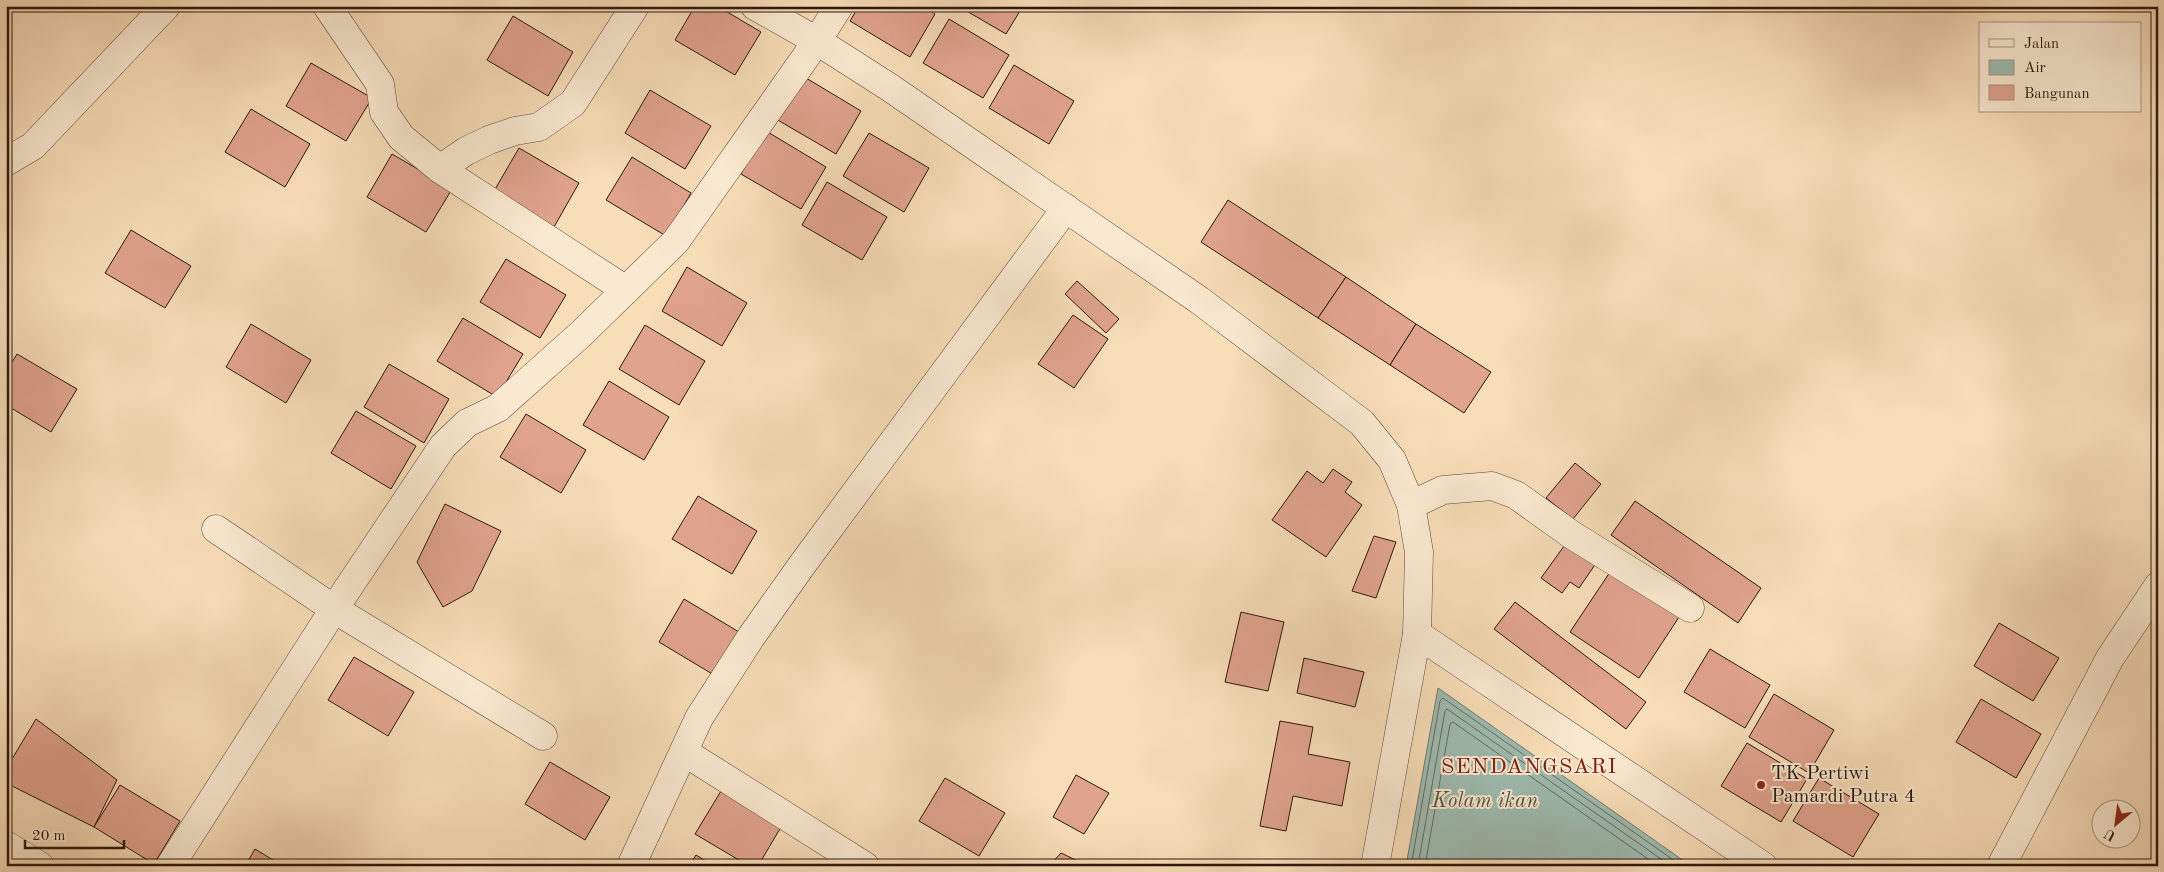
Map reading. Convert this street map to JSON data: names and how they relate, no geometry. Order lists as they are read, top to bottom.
{
  "districts": ["SENDANGSARI"],
  "water": ["Kolam ikan"],
  "places": ["TK Pertiwi Pamardi Putra 4"],
  "legend": ["Jalan", "Air", "Bangunan"],
  "scale_bar": "20 m",
  "north": "bottom left"
}
